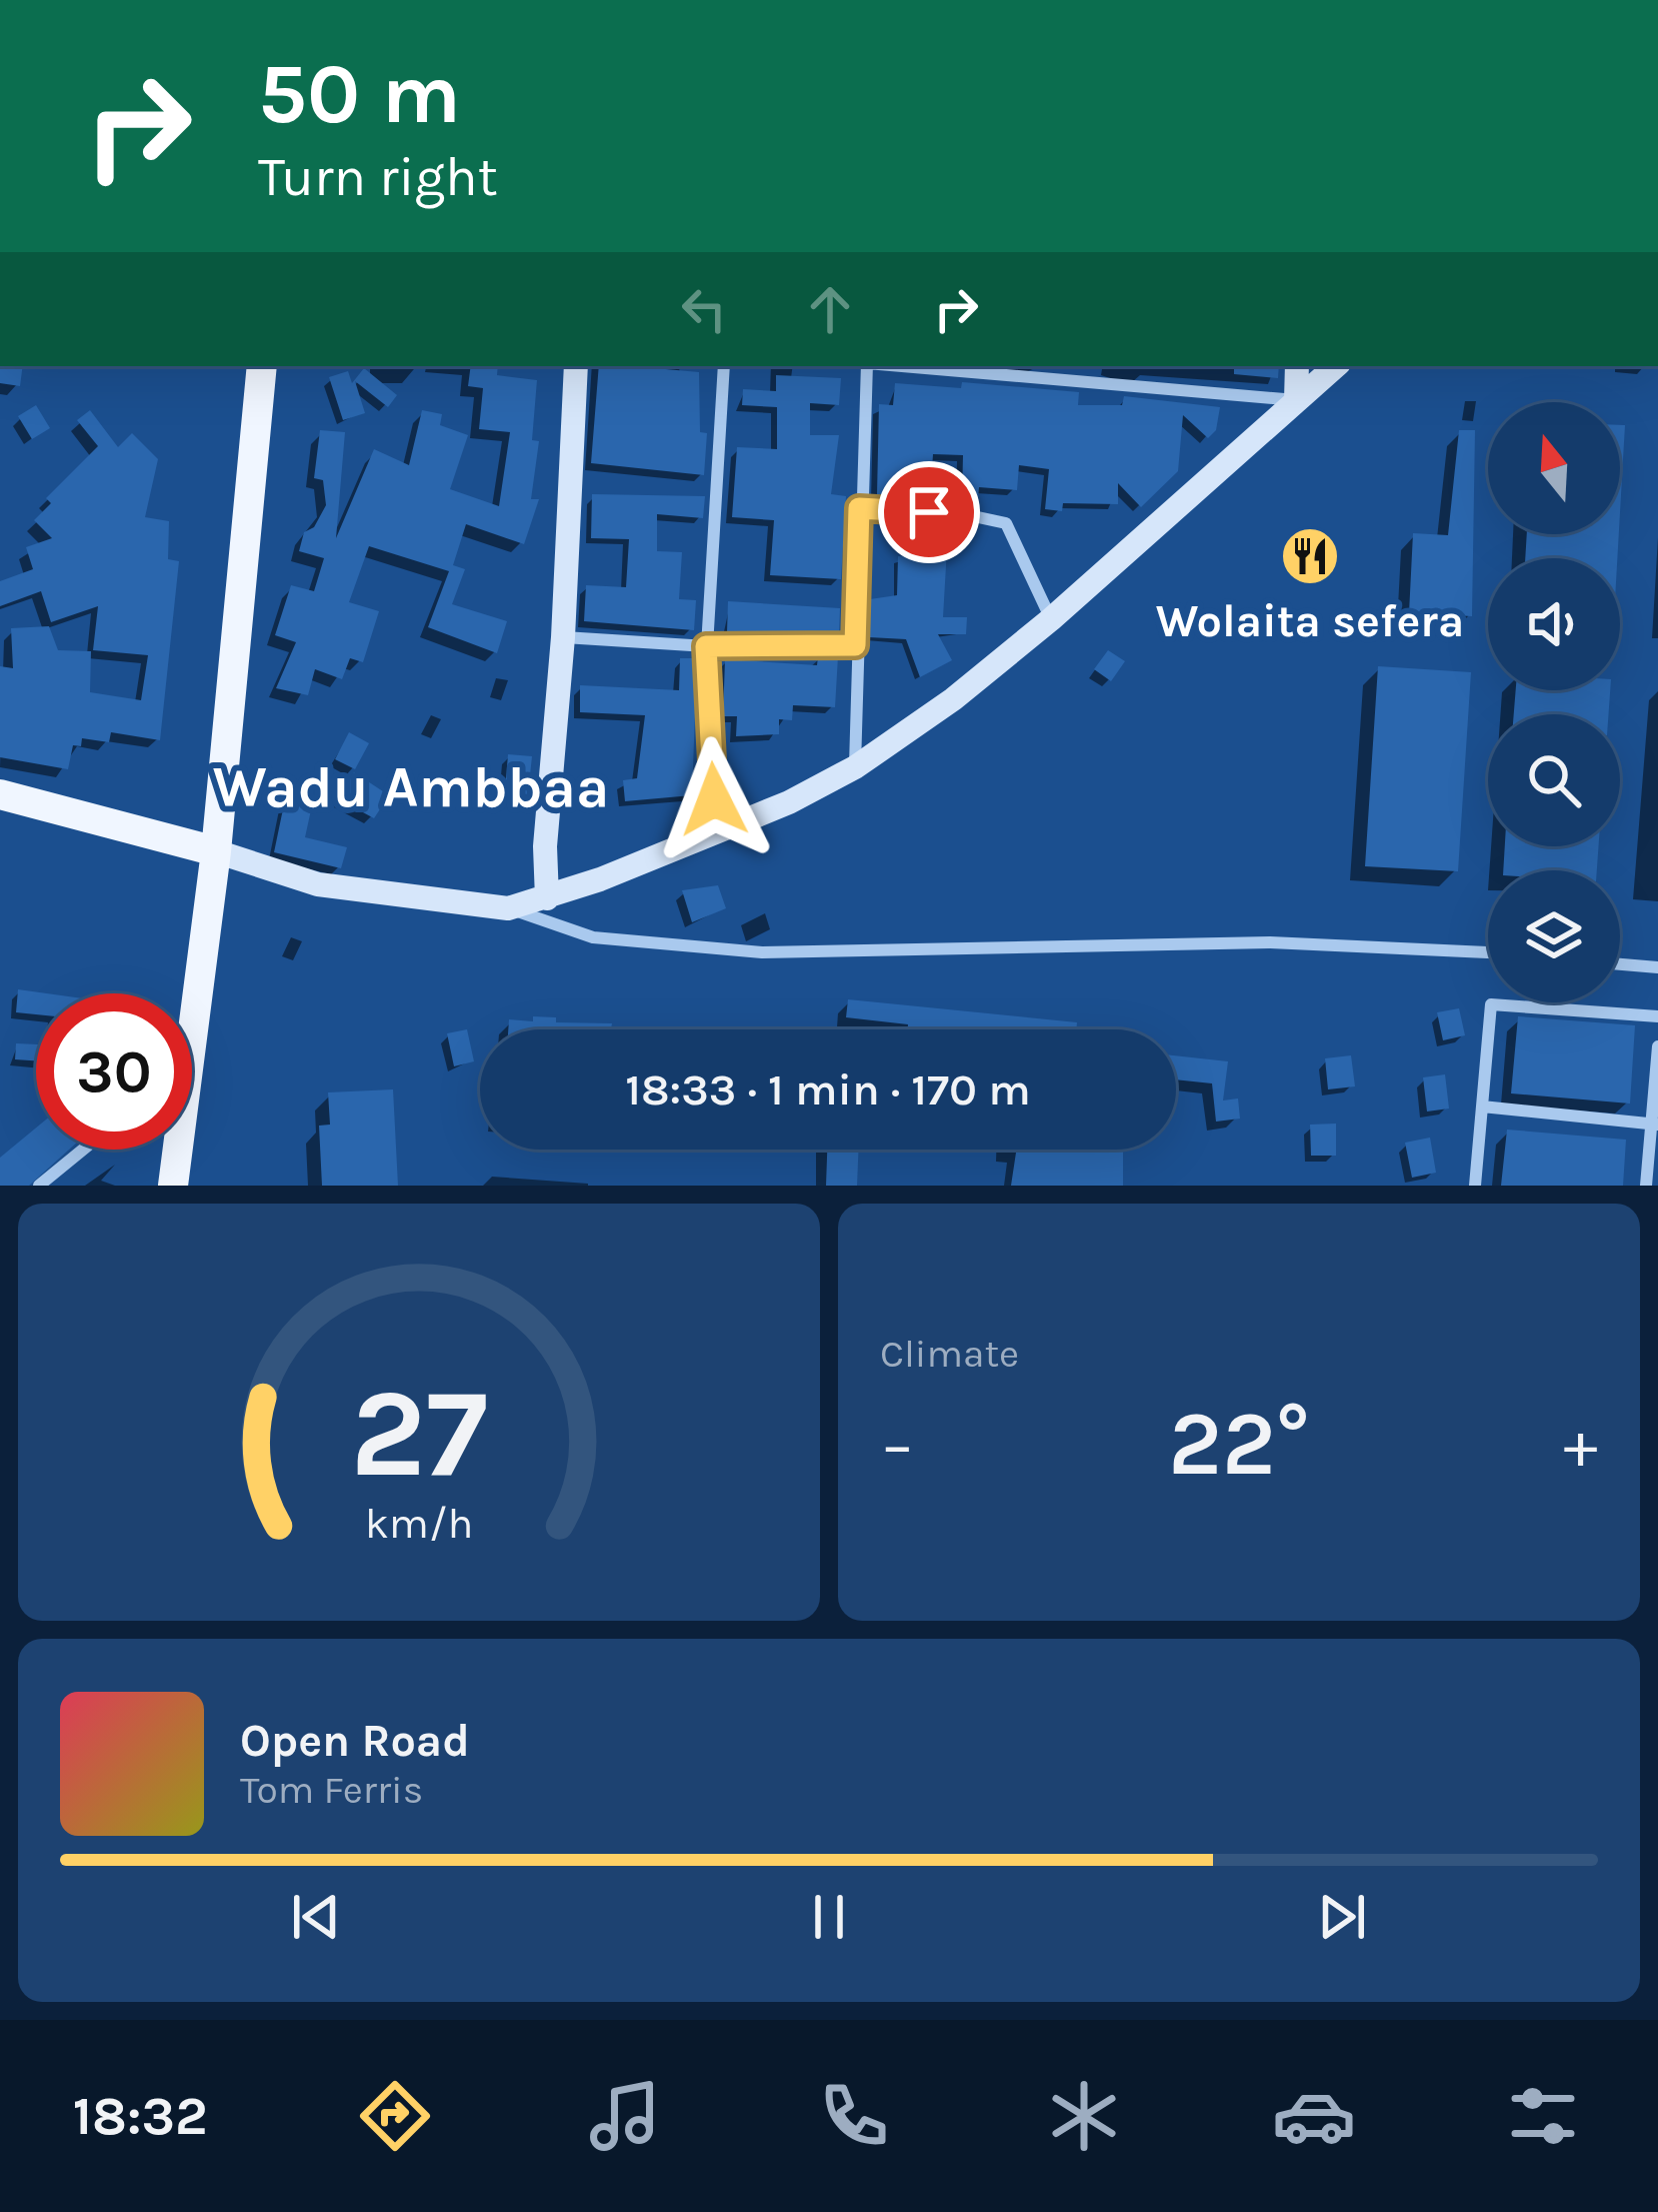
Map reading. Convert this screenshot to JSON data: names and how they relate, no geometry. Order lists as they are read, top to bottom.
{
  "districts": ["Wadu Ambbaa"],
  "places": {
    "restaurant": ["Wolaita sefera"]
  },
  "north": "top",
  "page": {
    "turn": ["50 m", "Turn right"],
    "limit": "30",
    "trip": "18:33 · 1 min · 170 m",
    "tile": "Climate",
    "heat": ["−", "22°", "+"],
    "song": ["Open Road", "Tom Ferris"],
    "tabs": "18:32",
    "gauge": ["27", "km/h"]
  }
}
